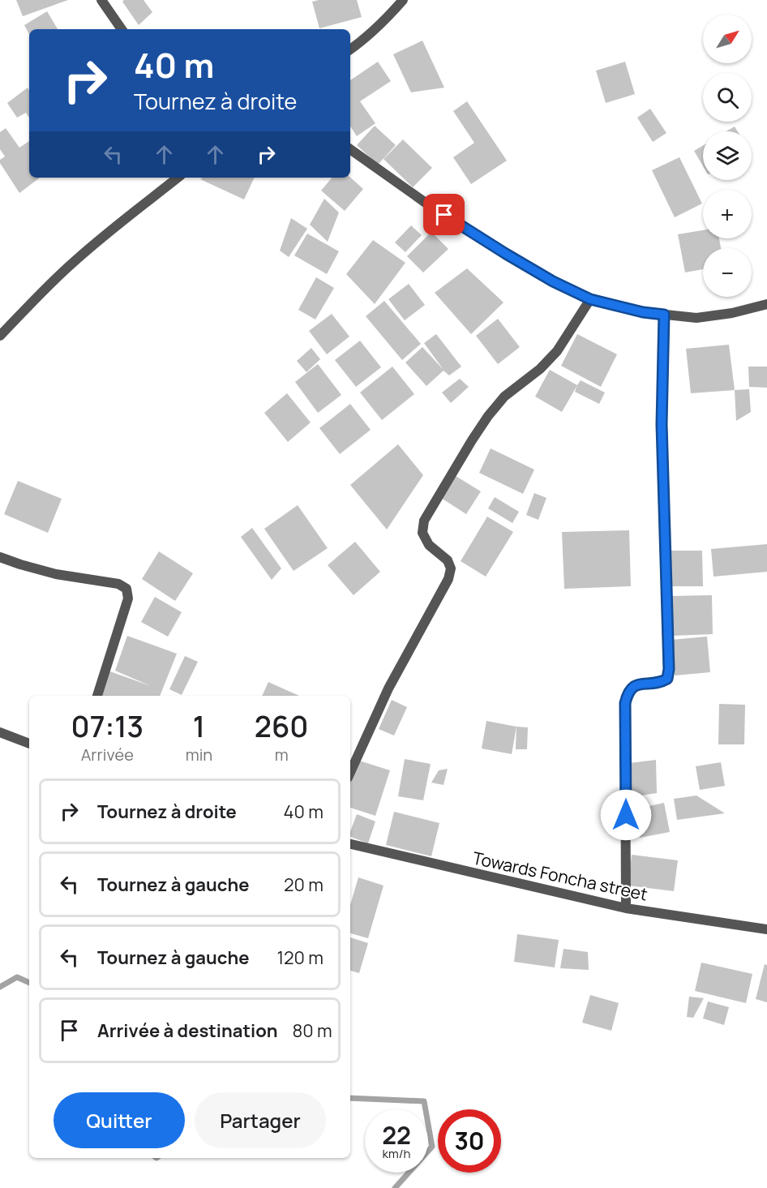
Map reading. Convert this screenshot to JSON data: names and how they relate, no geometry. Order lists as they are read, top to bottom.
{
  "streets": {
    "street": ["Towards Foncha street"]
  },
  "north": "top right",
  "page": {
    "map_buttons": ["+", "−"],
    "turn": ["40 m", "Tournez à droite"],
    "eta": [
      "07:13",
      "Arrivée",
      "1",
      "min",
      "260",
      "m"
    ],
    "list": [
      {
        "name": "Tournez à droite",
        "value": "40 m"
      },
      {
        "name": "Tournez à gauche",
        "value": "20 m"
      },
      {
        "name": "Tournez à gauche",
        "value": "120 m"
      },
      {
        "name": "Arrivée à destination",
        "value": "80 m"
      }
    ],
    "buttons": ["Quitter", "Partager"],
    "speed": "22 km/h",
    "limit": "30"
  }
}
